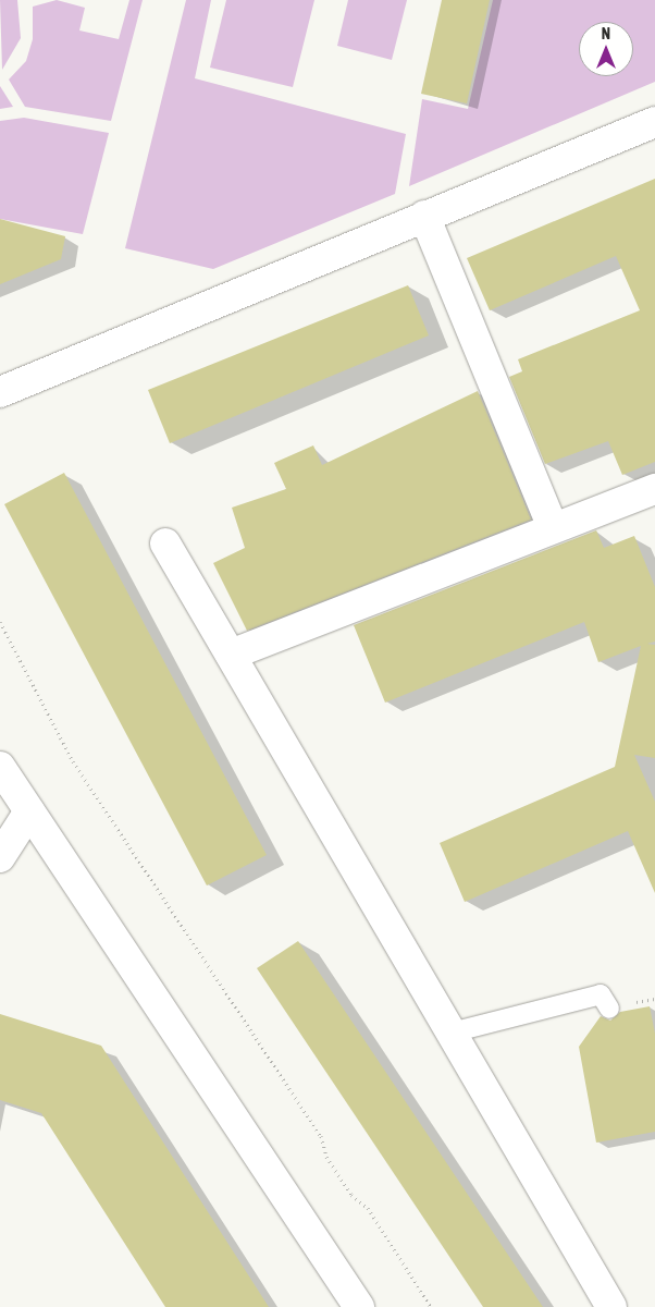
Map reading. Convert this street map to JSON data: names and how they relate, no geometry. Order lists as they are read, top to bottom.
{
  "north": "top"
}
